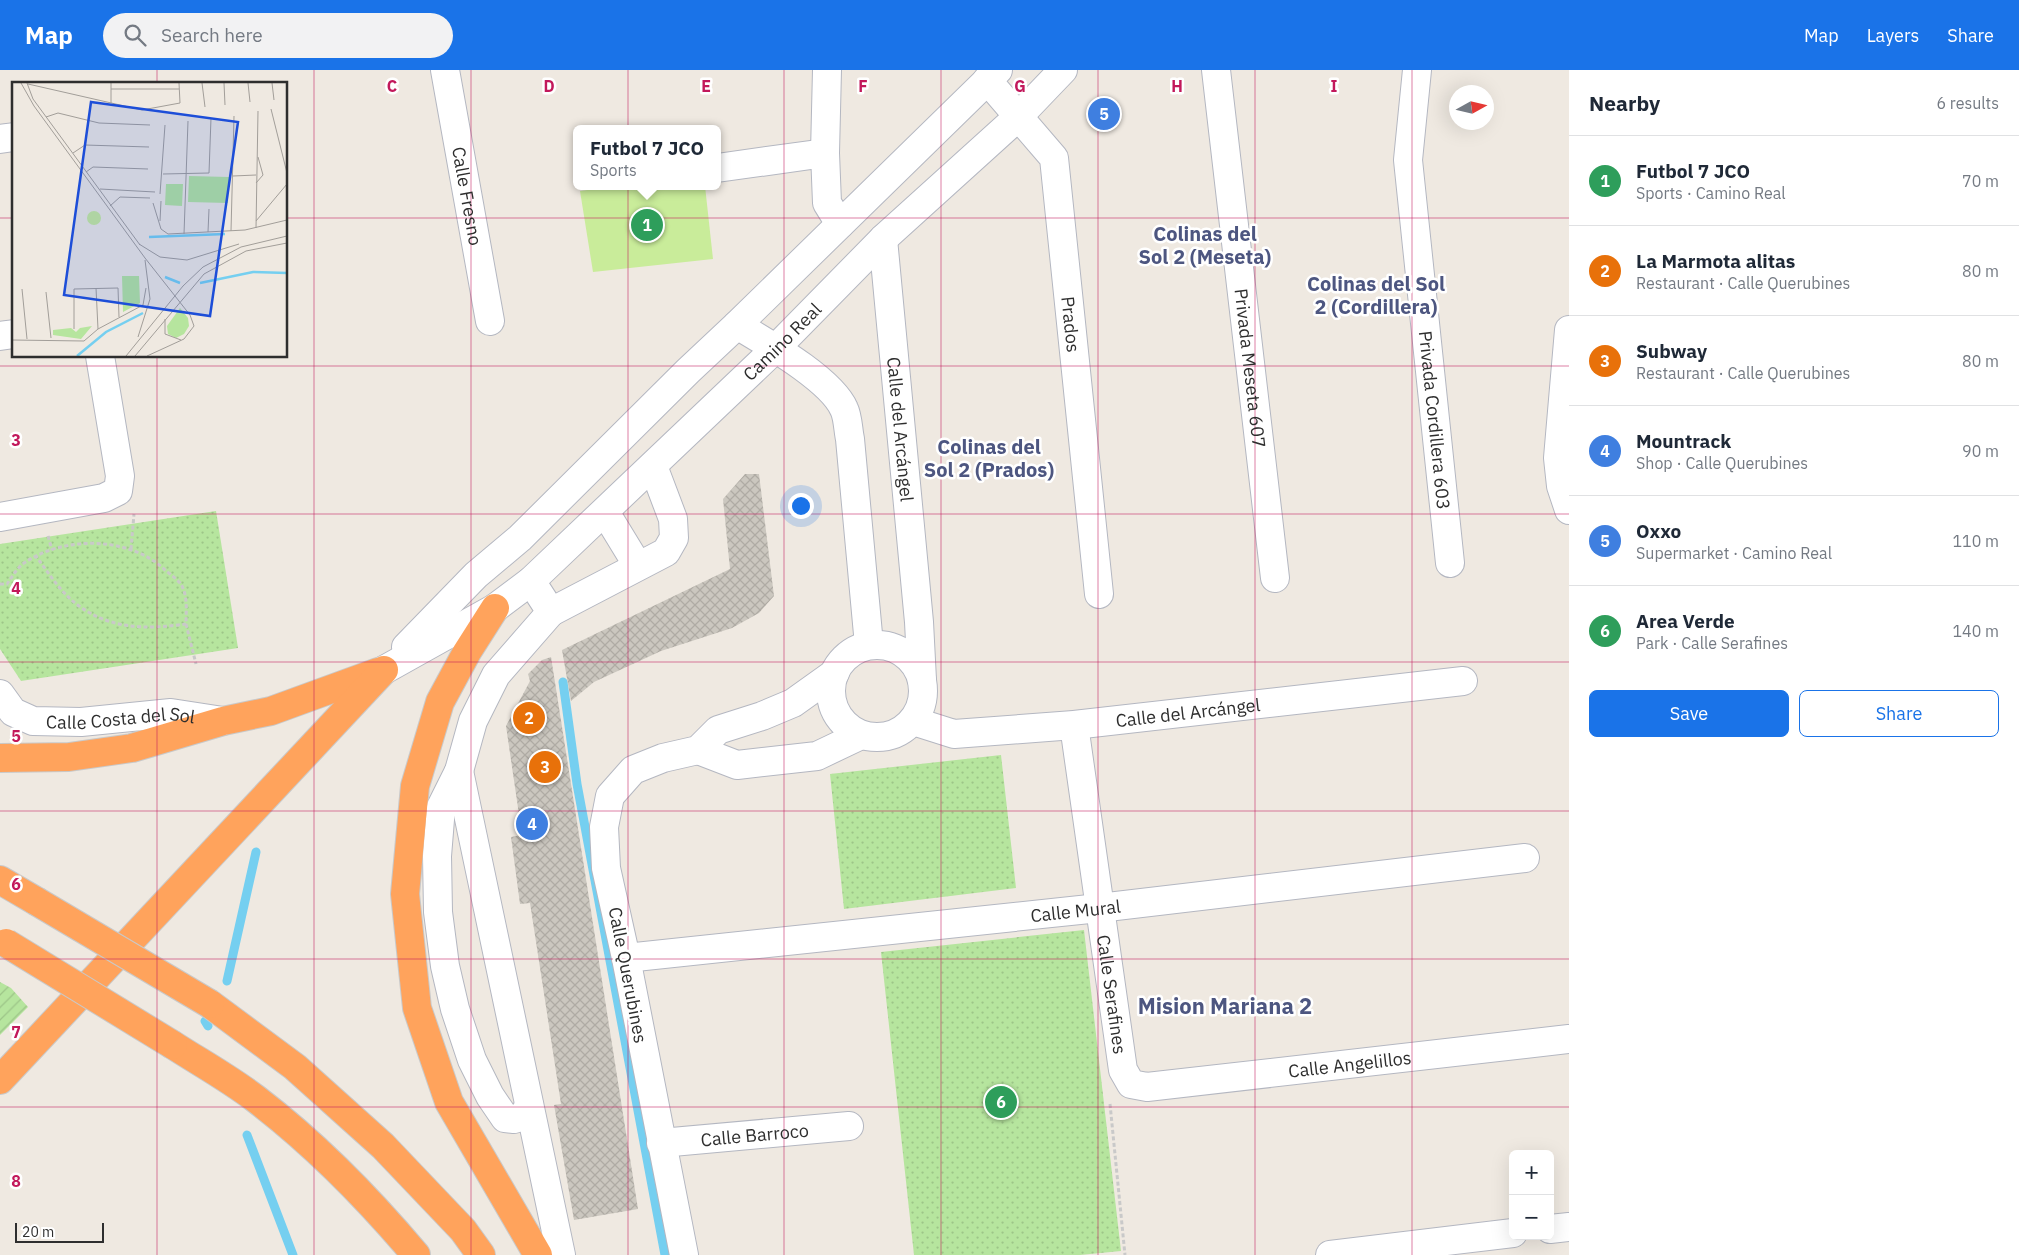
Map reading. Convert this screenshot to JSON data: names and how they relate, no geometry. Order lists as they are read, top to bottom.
{
  "streets": {
    "street": [
      "Calle Fresno",
      "Prados",
      "Camino Real",
      "Privada Meseta 607",
      "Privada Cordillera 603",
      "Calle del Arcángel",
      "Calle Costa del Sol",
      "Calle Mural",
      "Calle Querubines",
      "Calle Serafines",
      "Calle Angelillos",
      "Calle Barroco"
    ]
  },
  "crossings": [
    ["Prados", "Camino Real"],
    ["Camino Real", "Calle del Arcángel"],
    ["Calle del Arcángel", "Calle Serafines"],
    ["Calle Mural", "Calle Querubines"],
    ["Calle Mural", "Calle Serafines"],
    ["Calle Querubines", "Calle Barroco"],
    ["Calle Serafines", "Calle Angelillos"]
  ],
  "districts": [
    "Colinas del Sol 2 (Meseta)",
    "Colinas del Sol 2 (Cordillera)",
    "Colinas del Sol 2 (Prados)",
    "Mision Mariana 2"
  ],
  "scale_bar": "20 m",
  "north": "right",
  "page": {
    "header": "Map",
    "search": "Search here",
    "nav": ["Map", "Layers", "Share"],
    "heading": ["Nearby", "6 results"],
    "pins": [
      "5",
      "1",
      "2",
      "3",
      "4",
      "6"
    ],
    "popup": ["Futbol 7 JCO", "Sports"],
    "list": [
      {
        "mark": "1",
        "name": "Futbol 7 JCO",
        "note": "Sports · Camino Real",
        "value": "70 m"
      },
      {
        "mark": "2",
        "name": "La Marmota alitas",
        "note": "Restaurant · Calle Querubines",
        "value": "80 m"
      },
      {
        "mark": "3",
        "name": "Subway",
        "note": "Restaurant · Calle Querubines",
        "value": "80 m"
      },
      {
        "mark": "4",
        "name": "Mountrack",
        "note": "Shop · Calle Querubines",
        "value": "90 m"
      },
      {
        "mark": "5",
        "name": "Oxxo",
        "note": "Supermarket · Camino Real",
        "value": "110 m"
      },
      {
        "mark": "6",
        "name": "Area Verde",
        "note": "Park · Calle Serafines",
        "value": "140 m"
      }
    ],
    "buttons": ["Save", "Share"],
    "map_buttons": ["+", "−"],
    "scale": "20 m"
  },
  "grid": {
    "columns": [
      "C",
      "D",
      "E",
      "F",
      "G",
      "H",
      "I"
    ],
    "rows": [
      "3",
      "4",
      "5",
      "6",
      "7",
      "8"
    ]
  }
}
